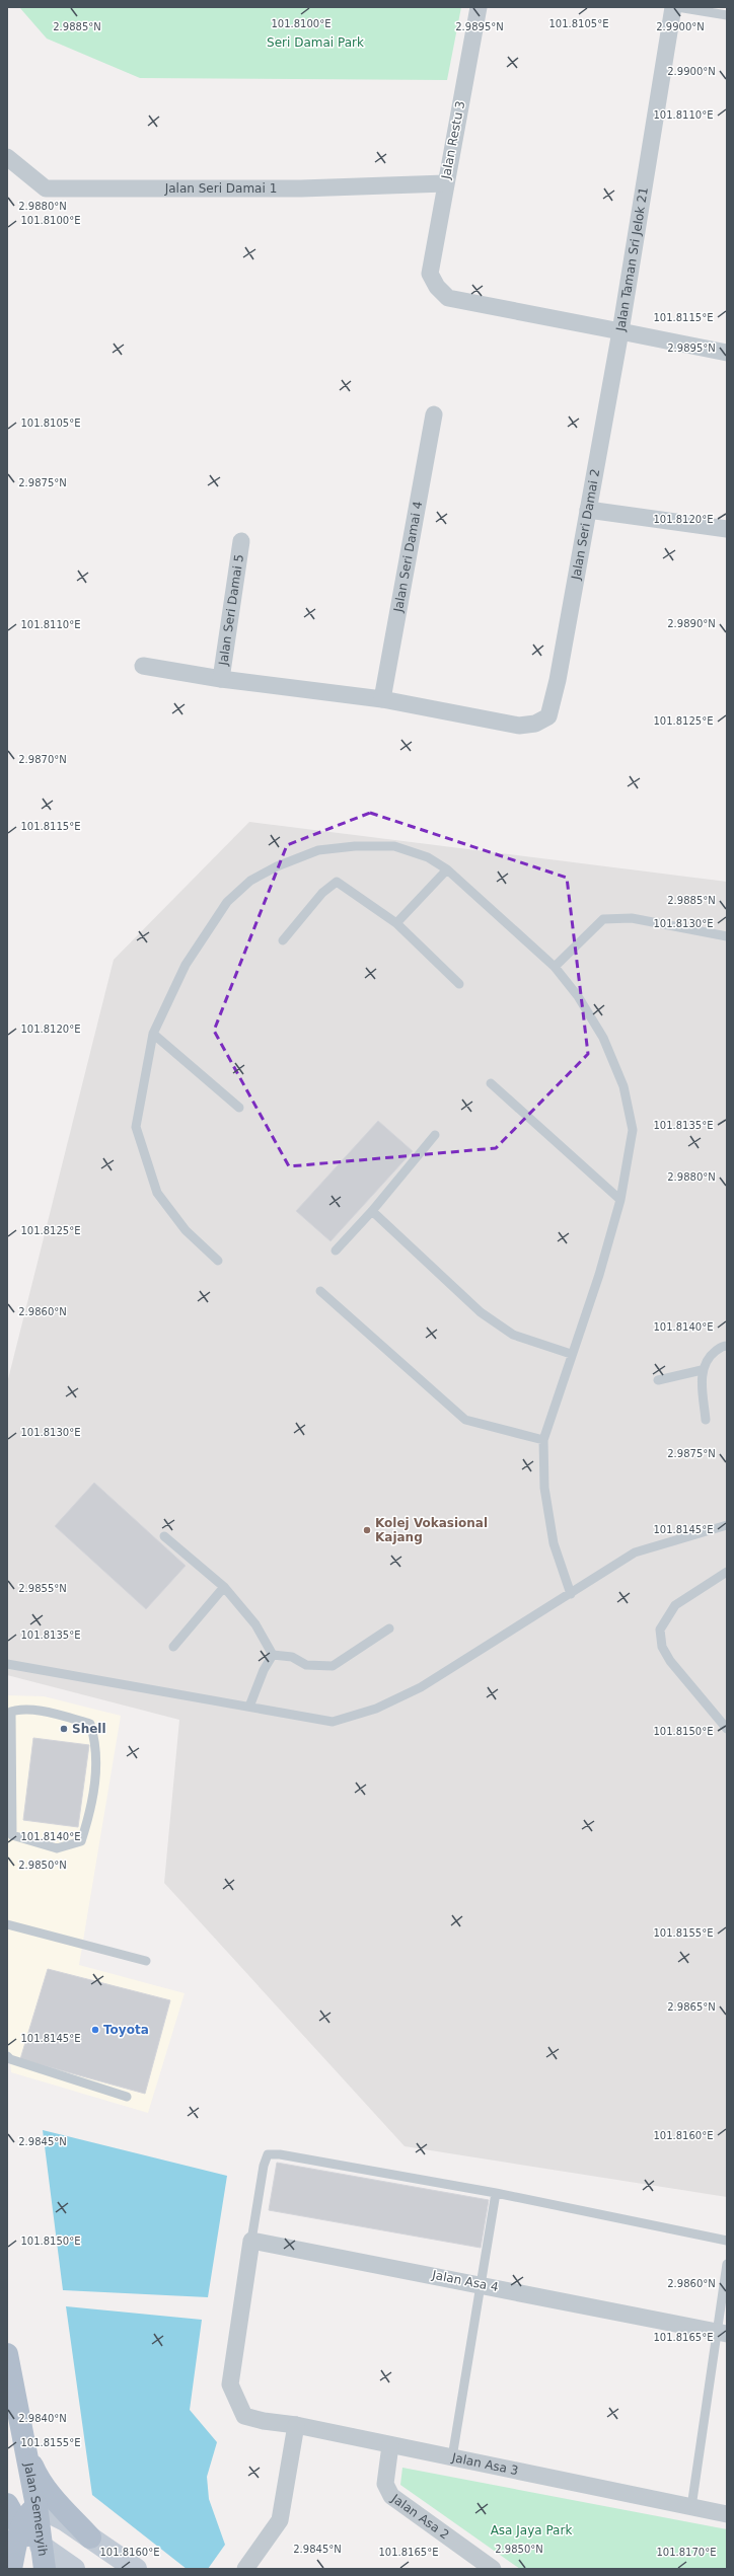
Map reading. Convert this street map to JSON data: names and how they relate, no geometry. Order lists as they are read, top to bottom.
{
  "streets": {
    "main road": ["Jalan Semenyih"],
    "street": [
      "Jalan Restu 3",
      "Jalan Seri Damai 1",
      "Jalan Taman Sri Jelok 21",
      "Jalan Seri Damai 2",
      "Jalan Seri Damai 4",
      "Jalan Seri Damai 5",
      "Jalan Asa 4",
      "Jalan Asa 3",
      "Jalan Asa 2"
    ]
  },
  "crossings": [
    ["Jalan Restu 3", "Jalan Seri Damai 1"],
    ["Jalan Restu 3", "Jalan Taman Sri Jelok 21"],
    ["Jalan Taman Sri Jelok 21", "Jalan Seri Damai 2"],
    ["Jalan Seri Damai 2", "Jalan Seri Damai 4"],
    ["Jalan Asa 4", "Jalan Asa 3"],
    ["Jalan Asa 3", "Jalan Asa 2"]
  ],
  "parks": ["Seri Damai Park", "Asa Jaya Park"],
  "places": ["Kolej Vokasional Kajang", "Shell", "Toyota"],
  "coordinates": [
    "101.8100°E",
    "101.8105°E",
    "2.9885°N",
    "2.9895°N",
    "2.9900°N",
    "101.8110°E",
    "2.9880°N",
    "101.8115°E",
    "2.9875°N",
    "101.8120°E",
    "2.9890°N",
    "101.8125°E",
    "2.9870°N",
    "101.8130°E",
    "101.8135°E",
    "2.9860°N",
    "101.8140°E",
    "101.8145°E",
    "2.9855°N",
    "101.8150°E",
    "2.9850°N",
    "101.8155°E",
    "2.9865°N",
    "101.8160°E",
    "2.9845°N",
    "101.8165°E",
    "2.9840°N",
    "101.8170°E"
  ]
}
